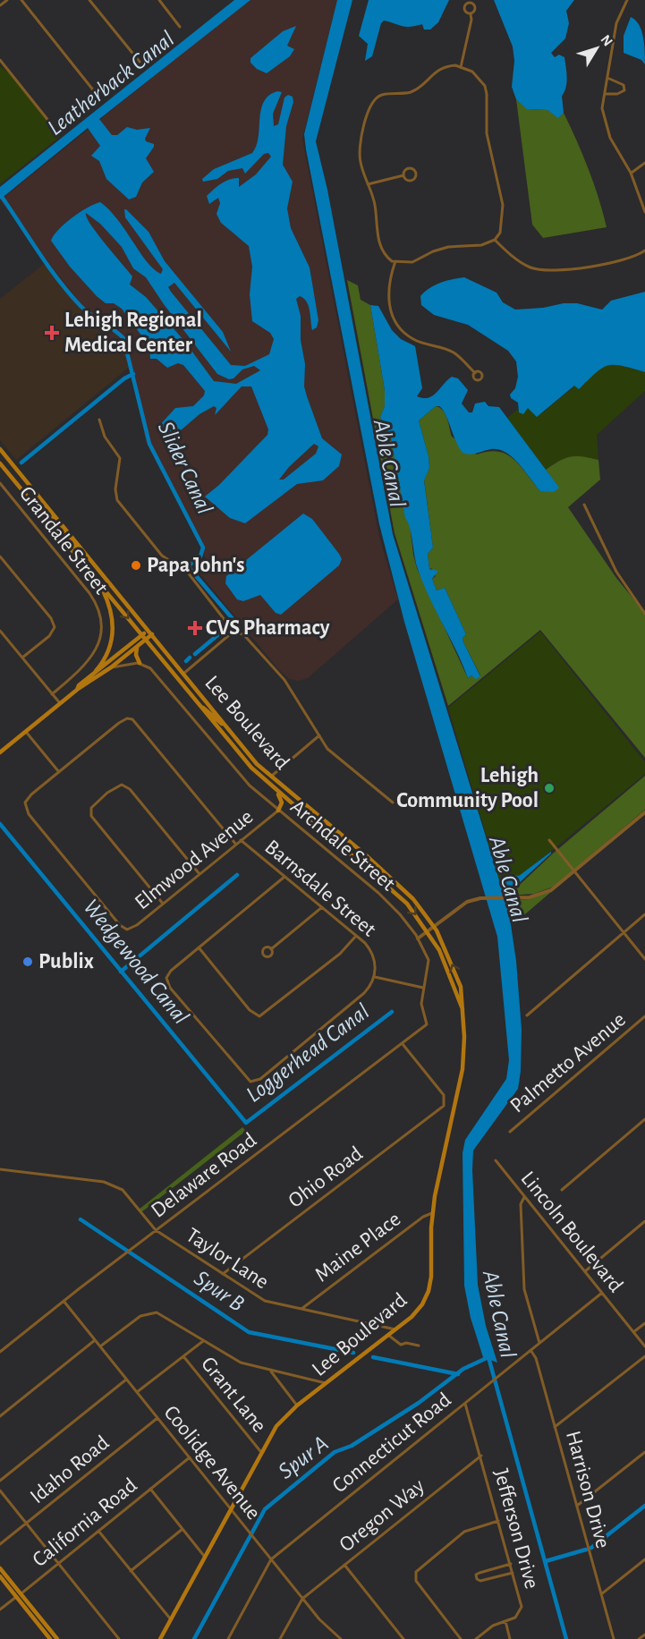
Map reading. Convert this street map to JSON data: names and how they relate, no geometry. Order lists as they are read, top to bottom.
{
  "streets": {
    "main road": ["Lee Boulevard"],
    "street": [
      "Grandale Street",
      "Archdale Street",
      "Elmwood Avenue",
      "Barnsdale Street",
      "Palmetto Avenue",
      "Delaware Road",
      "Ohio Road",
      "Lincoln Boulevard",
      "Maine Place",
      "Taylor Lane",
      "Grant Lane",
      "Connecticut Road",
      "Coolidge Avenue",
      "Idaho Road",
      "Harrison Drive",
      "Oregon Way",
      "California Road",
      "Jefferson Drive"
    ]
  },
  "crossings": [
    ["Lee Boulevard", "Maine Place"],
    ["Lee Boulevard", "Taylor Lane"],
    ["Lee Boulevard", "Grant Lane"],
    ["Lee Boulevard", "Coolidge Avenue"],
    ["Archdale Street", "Elmwood Avenue"],
    ["Archdale Street", "Delaware Road"],
    ["Elmwood Avenue", "Barnsdale Street"],
    ["Delaware Road", "Ohio Road"],
    ["Delaware Road", "Taylor Lane"],
    ["Delaware Road", "Coolidge Avenue"],
    ["Ohio Road", "Taylor Lane"],
    ["Lincoln Boulevard", "Connecticut Road"],
    ["Maine Place", "Taylor Lane"],
    ["Connecticut Road", "Coolidge Avenue"],
    ["Connecticut Road", "Harrison Drive"],
    ["Connecticut Road", "Jefferson Drive"],
    ["Coolidge Avenue", "Idaho Road"],
    ["Coolidge Avenue", "Oregon Way"],
    ["Coolidge Avenue", "California Road"],
    ["Oregon Way", "Jefferson Drive"]
  ],
  "water": [
    "Leatherback Canal",
    "Able Canal",
    "Slider Canal",
    "Wedgewood Canal",
    "Loggerhead Canal",
    "Spur B",
    "Spur A"
  ],
  "places": {
    "health": ["Lehigh Regional Medical Center", "CVS Pharmacy"],
    "other": ["Papa John's", "Lehigh Community Pool", "Publix"]
  },
  "north": "top right"
}
